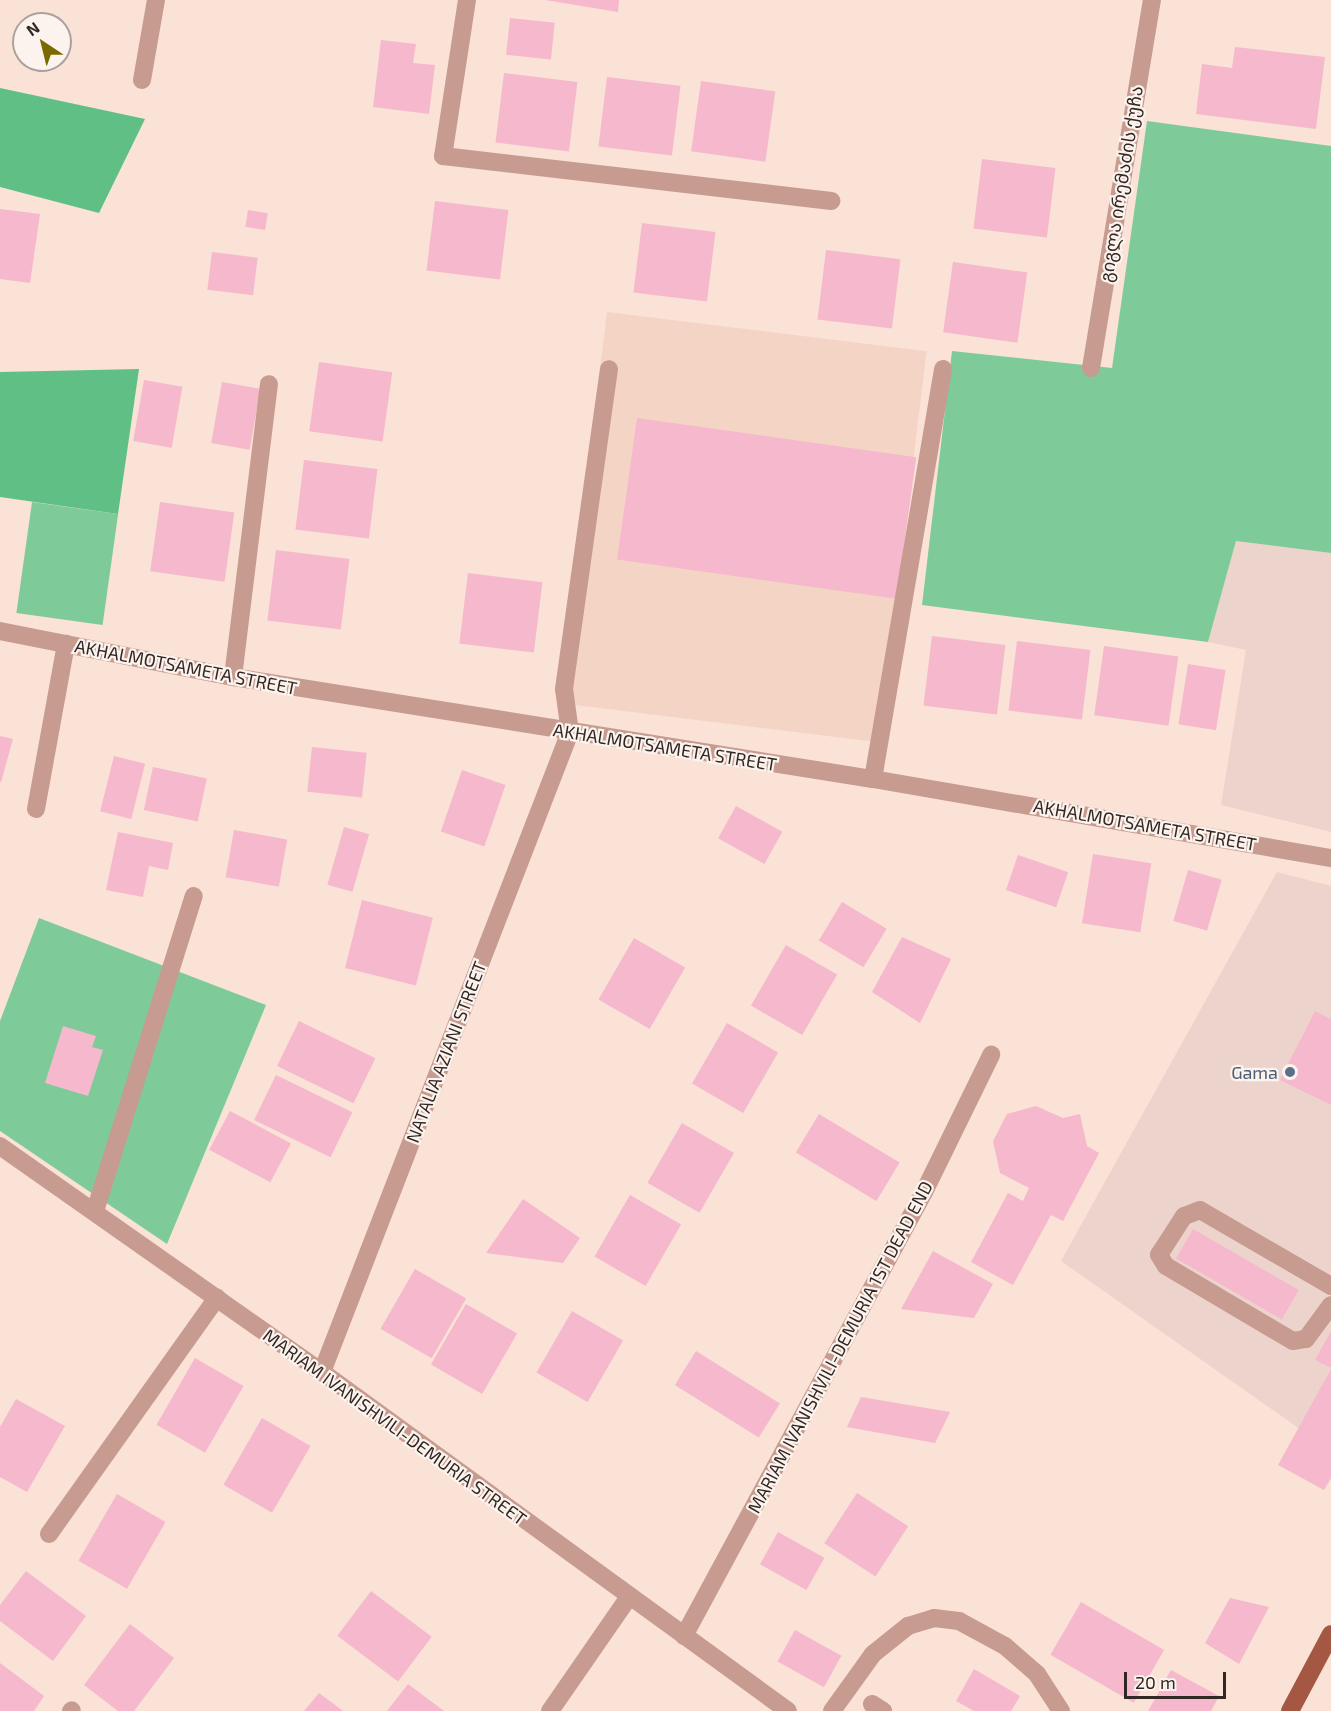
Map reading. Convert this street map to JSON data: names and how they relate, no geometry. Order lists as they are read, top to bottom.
{
  "streets": {
    "street": [
      "გიგლა ირემაძის ქუჩა",
      "AKHALMOTSAMETA STREET",
      "NATALIA AZIANI STREET",
      "MARIAM IVANISHVILI-DEMURIA 1ST DEAD END",
      "MARIAM IVANISHVILI-DEMURIA STREET"
    ]
  },
  "crossings": [
    ["AKHALMOTSAMETA STREET", "NATALIA AZIANI STREET"],
    ["NATALIA AZIANI STREET", "MARIAM IVANISHVILI-DEMURIA STREET"],
    ["MARIAM IVANISHVILI-DEMURIA 1ST DEAD END", "MARIAM IVANISHVILI-DEMURIA STREET"]
  ],
  "places": ["Gama"],
  "scale_bar": "20 m",
  "north": "top left"
}
